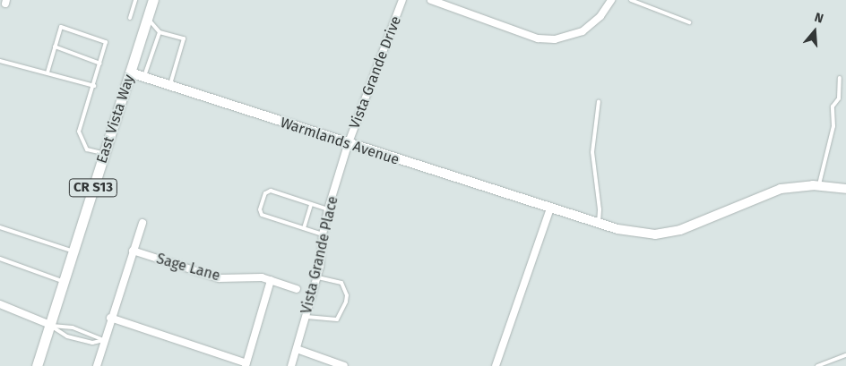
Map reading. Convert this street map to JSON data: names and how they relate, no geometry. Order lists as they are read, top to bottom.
{
  "streets": {
    "main road": ["East Vista Way", "CR S13"],
    "street": [
      "Vista Grande Drive",
      "Warmlands Avenue",
      "Vista Grande Place",
      "Sage Lane"
    ]
  },
  "crossings": [
    ["Vista Grande Drive", "Warmlands Avenue"],
    ["Vista Grande Drive", "Vista Grande Place"],
    ["East Vista Way", "Warmlands Avenue"],
    ["Warmlands Avenue", "Vista Grande Place"]
  ],
  "north": "top"
}
